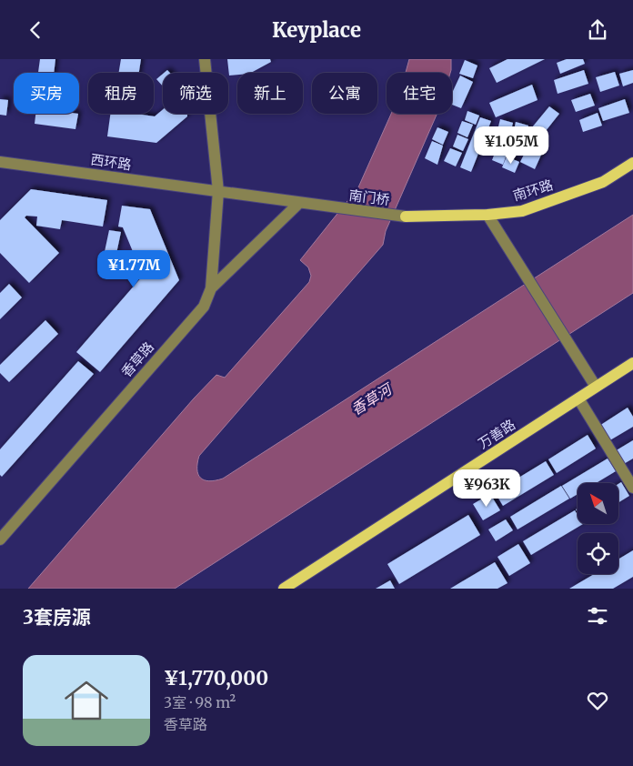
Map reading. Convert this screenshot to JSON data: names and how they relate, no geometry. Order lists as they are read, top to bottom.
{
  "streets": {
    "main road": ["南环路", "万善路"],
    "street": ["西环路", "南门桥", "香草路"]
  },
  "crossings": [
    ["南环路", "南门桥"],
    ["南门桥", "香草路"]
  ],
  "water": ["香草河"],
  "north": "top left",
  "page": {
    "header": "Keyplace",
    "chip": [
      "买房",
      "租房",
      "筛选",
      "新上",
      "公寓",
      "住宅"
    ],
    "price": ["¥1.05M", "¥1.77M", "¥963K"],
    "heading": "3套房源",
    "list": [
      {
        "name": "¥1,770,000",
        "note": "3室 · 98 m² · 香草路"
      }
    ]
  }
}
